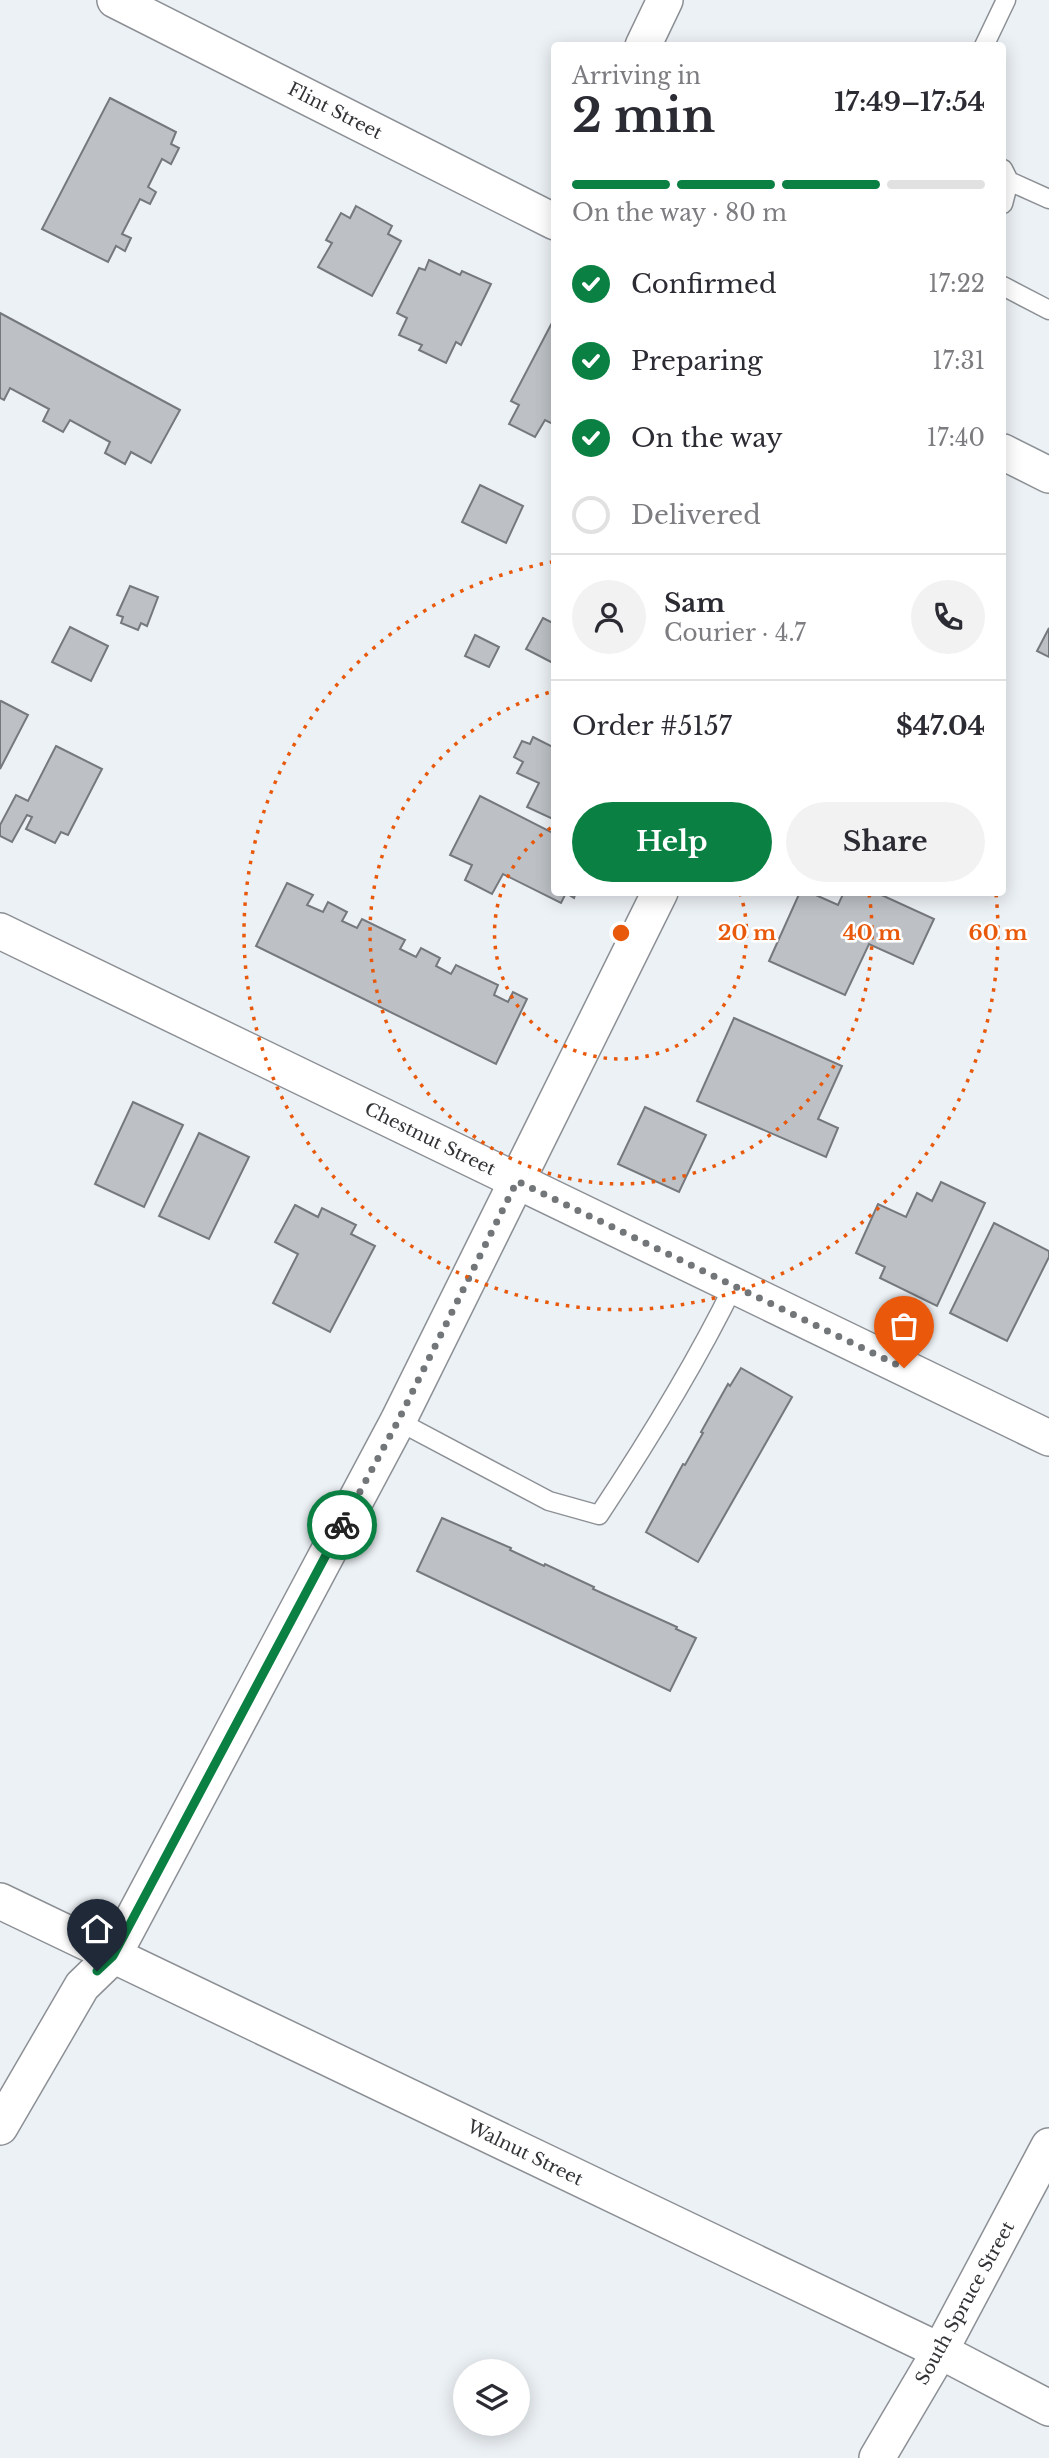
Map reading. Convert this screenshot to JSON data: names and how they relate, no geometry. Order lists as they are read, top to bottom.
{
  "streets": {
    "street": [
      "Flint Street",
      "Chestnut Street",
      "Walnut Street",
      "South Spruce Street"
    ]
  },
  "crossings": [
    ["Walnut Street", "South Spruce Street"]
  ],
  "page": {
    "heading": ["2 min", "Arriving in", "17:49–17:54"],
    "panel": [
      "Sam",
      "Courier · 4.7",
      "Order #5157",
      "$47.04"
    ],
    "bar": "On the way · 80 m",
    "list": [
      ["Confirmed", "17:22"],
      ["Preparing", "17:31"],
      ["On the way", "17:40"],
      "Delivered"
    ],
    "buttons": ["Help", "Share"]
  },
  "rings": ["20 m", "40 m", "60 m"]
}
